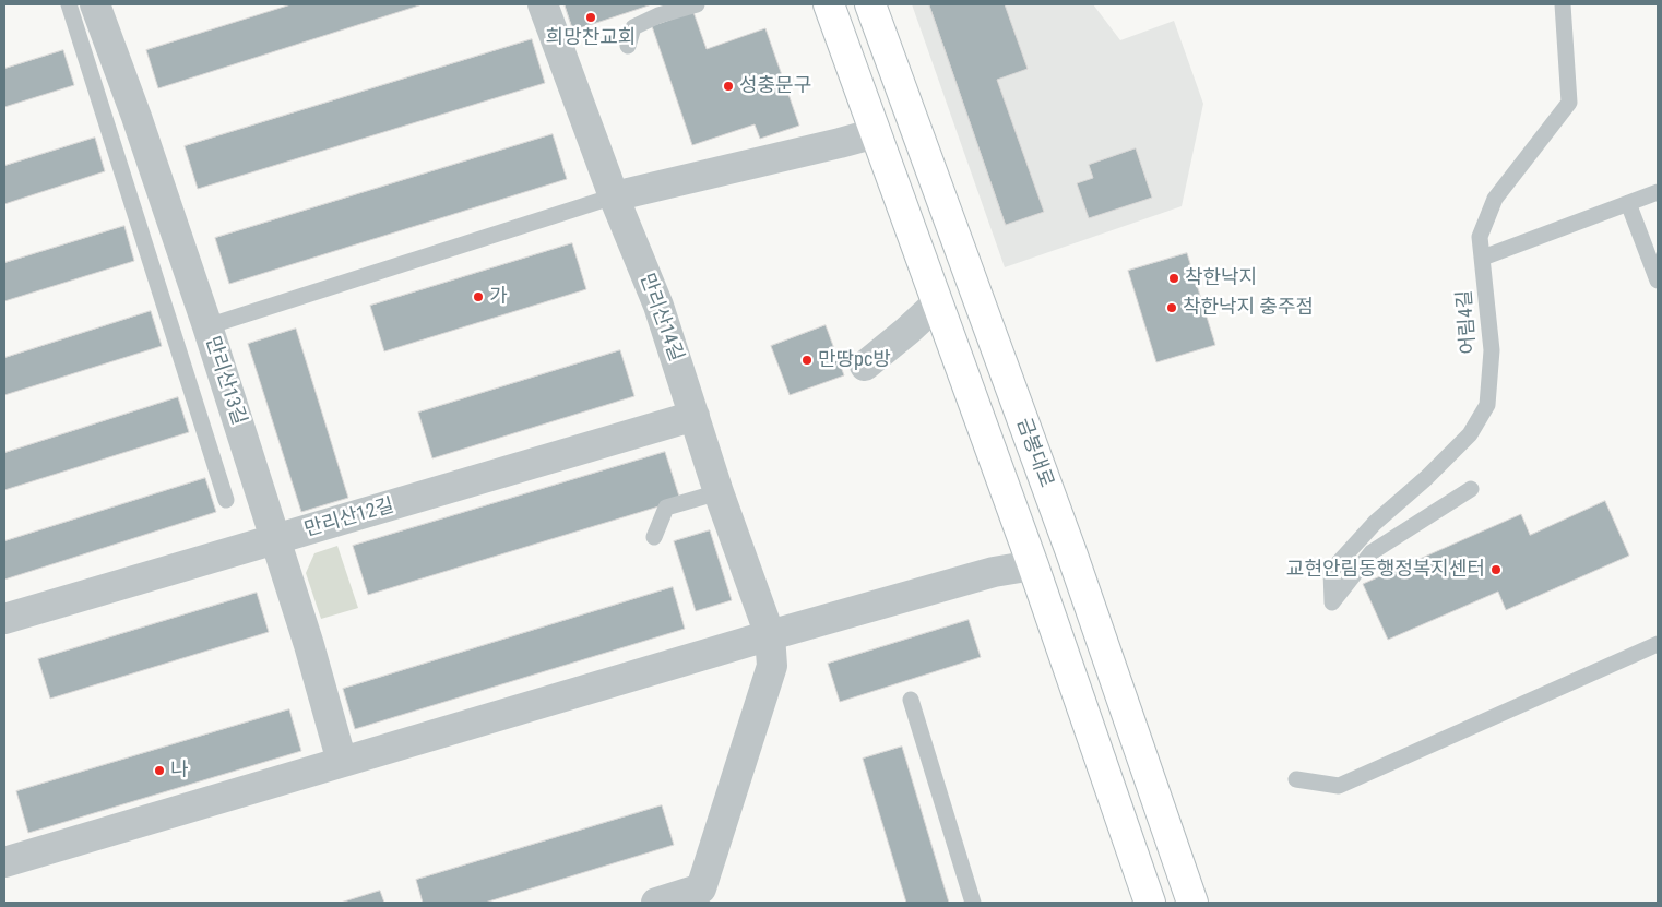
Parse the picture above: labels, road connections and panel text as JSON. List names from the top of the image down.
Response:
{
  "streets": {
    "street": [
      "만리산14길",
      "만리산13길",
      "금봉대로",
      "만리산12길"
    ],
    "lane": ["어림4길"]
  },
  "crossings": [
    ["만리산14길", "만리산12길"],
    ["만리산13길", "만리산12길"]
  ],
  "places": [
    "희망찬교회",
    "성충문구",
    "착한낙지",
    "가",
    "착한낙지 충주점",
    "만땅pc방",
    "교현안림동행정복지센터",
    "나"
  ]
}
